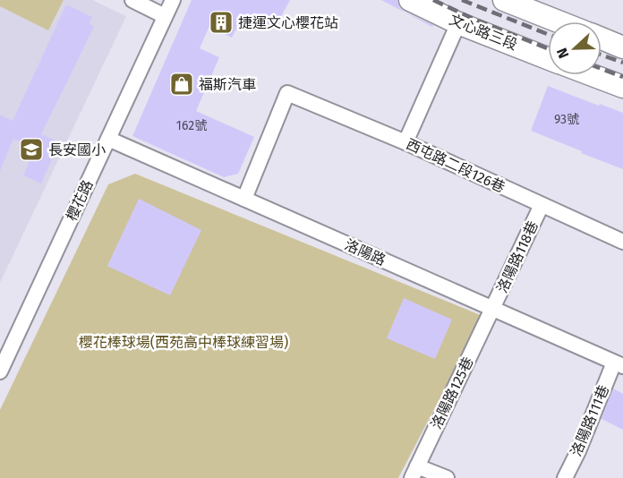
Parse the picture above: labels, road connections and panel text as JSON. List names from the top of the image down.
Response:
{
  "streets": {
    "main road": ["文心路三段"],
    "street": [
      "西屯路二段126巷",
      "櫻花路",
      "洛陽路",
      "洛陽路118巷",
      "洛陽路125巷",
      "洛陽路111巷"
    ]
  },
  "crossings": [
    ["西屯路二段126巷", "洛陽路"],
    ["西屯路二段126巷", "洛陽路118巷"],
    ["櫻花路", "洛陽路"],
    ["洛陽路", "洛陽路118巷"],
    ["洛陽路", "洛陽路125巷"],
    ["洛陽路", "洛陽路111巷"],
    ["洛陽路118巷", "洛陽路125巷"]
  ],
  "parks": ["櫻花棒球場(西苑高中棒球練習場)"],
  "places": {
    "building": ["捷運文心櫻花站"],
    "shop": ["福斯汽車"],
    "school or university": ["長安國小"]
  },
  "house_numbers": ["93號", "162號"],
  "north": "left"
}
